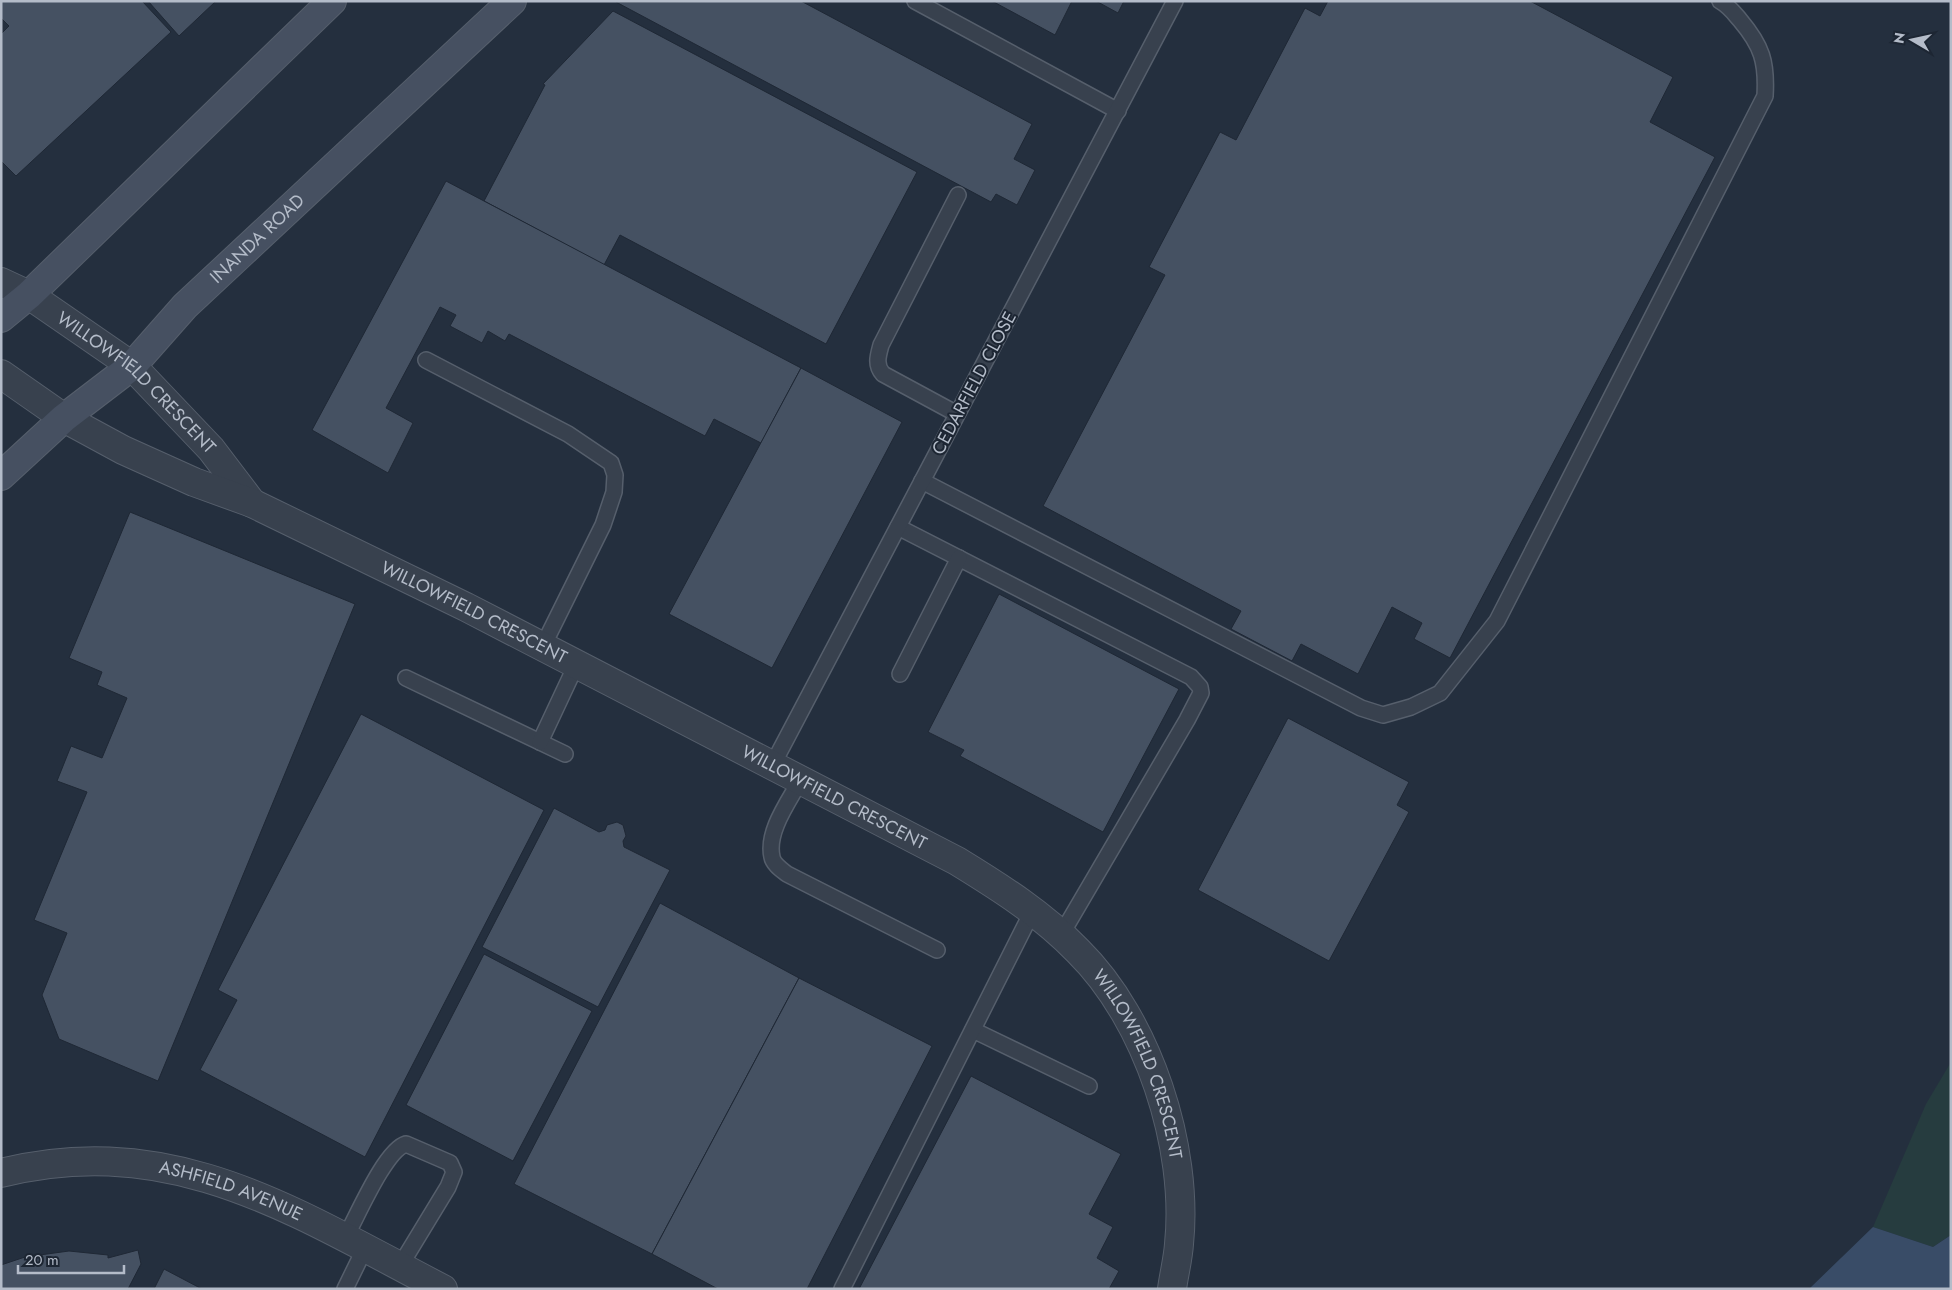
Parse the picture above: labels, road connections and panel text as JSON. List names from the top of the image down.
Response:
{
  "streets": {
    "main road": ["INANDA ROAD"],
    "street": ["WILLOWFIELD CRESCENT", "ASHFIELD AVENUE"],
    "lane": ["CEDARFIELD CLOSE"]
  },
  "crossings": [
    ["INANDA ROAD", "WILLOWFIELD CRESCENT"],
    ["CEDARFIELD CLOSE", "WILLOWFIELD CRESCENT"]
  ],
  "scale_bar": "20 m",
  "north": "left"
}
